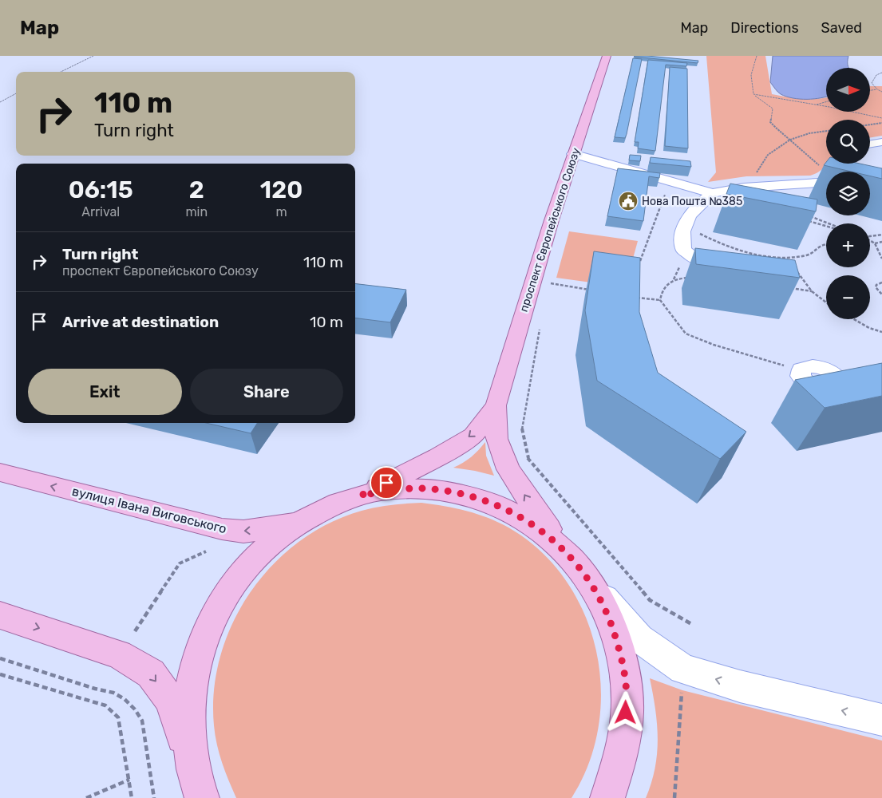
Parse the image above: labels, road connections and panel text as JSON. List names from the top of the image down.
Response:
{
  "streets": {
    "main road": ["проспект Європейського Союзу", "вулиця Івана Виговського"]
  },
  "one_way": ["вулиця Івана Виговського"],
  "places": {
    "public building": ["Нова Пошта №385"]
  },
  "north": "right",
  "page": {
    "header": "Map",
    "nav": ["Map", "Directions", "Saved"],
    "map_buttons": ["+", "−"],
    "turn": ["110 m", "Turn right"],
    "eta": [
      "06:15",
      "Arrival",
      "2",
      "min",
      "120",
      "m"
    ],
    "list": [
      {
        "name": "Turn right",
        "note": "проспект Європейського Союзу",
        "value": "110 m"
      },
      {
        "name": "Arrive at destination",
        "value": "10 m"
      }
    ],
    "buttons": ["Exit", "Share"]
  }
}
